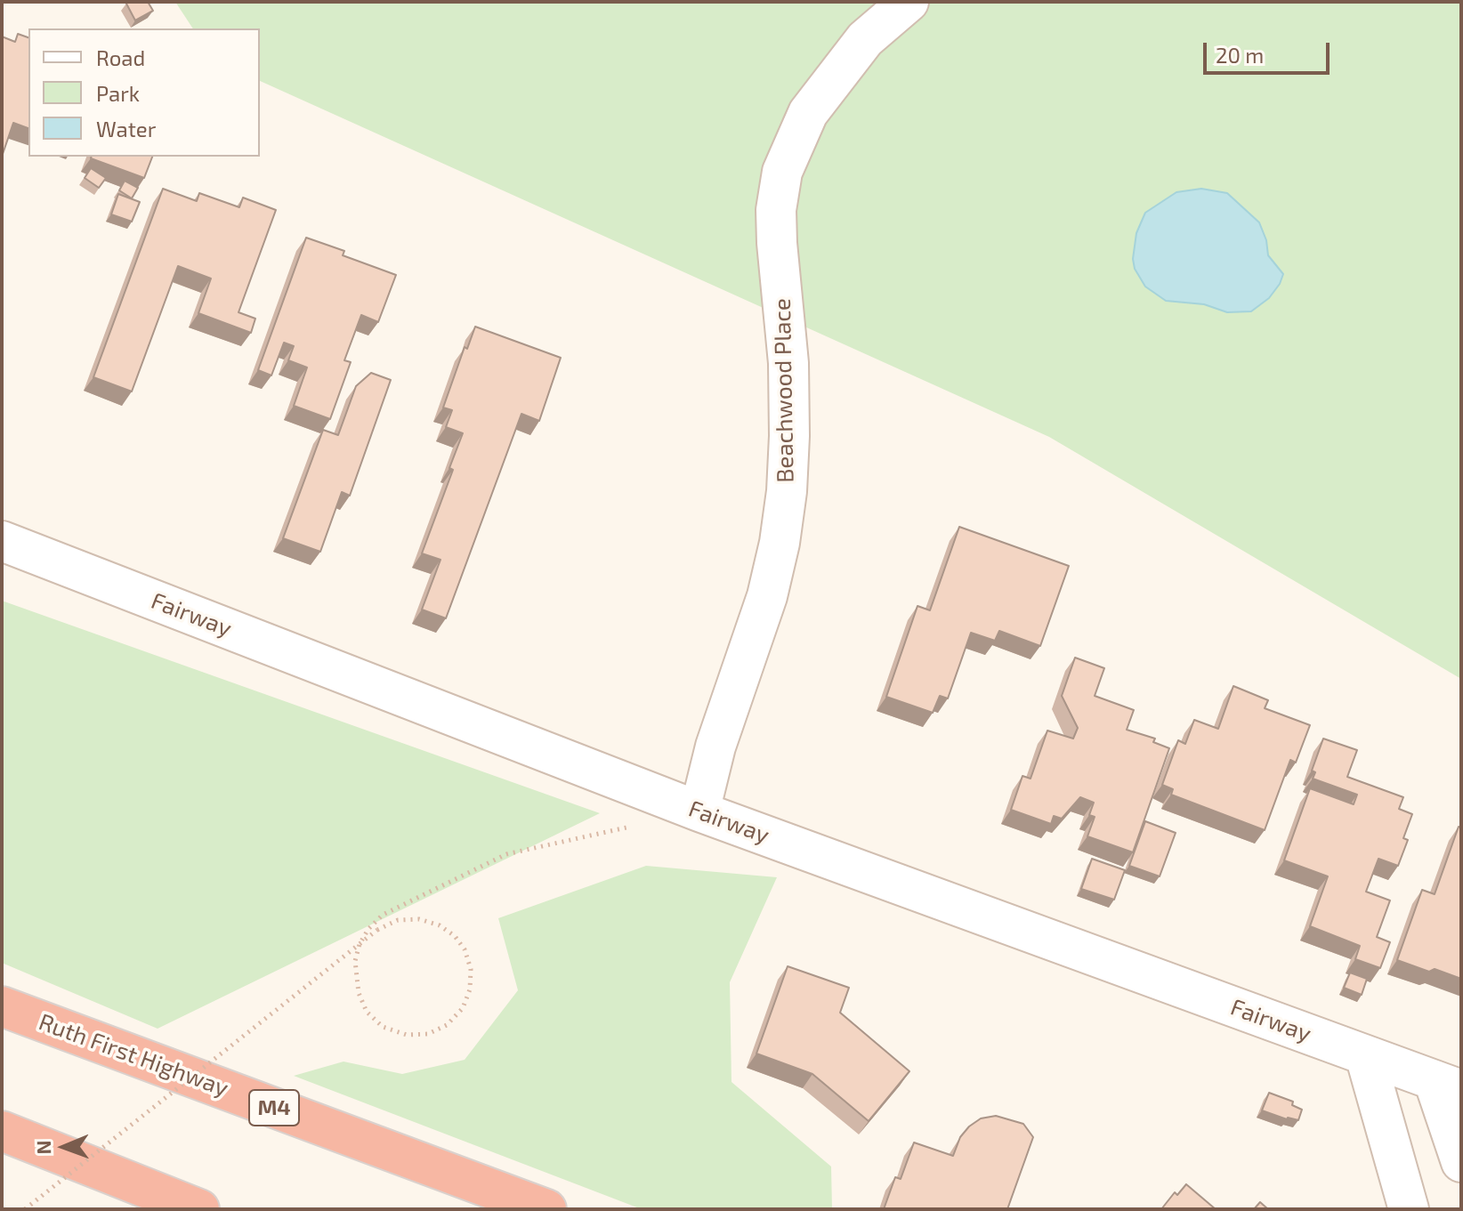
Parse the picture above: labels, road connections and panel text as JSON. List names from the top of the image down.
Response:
{
  "streets": {
    "highway": ["Ruth First Highway", "M4"],
    "street": ["Beachwood Place", "Fairway"]
  },
  "crossings": [
    ["Beachwood Place", "Fairway"]
  ],
  "legend": ["Road", "Park", "Water"],
  "scale_bar": "20 m",
  "north": "left"
}
